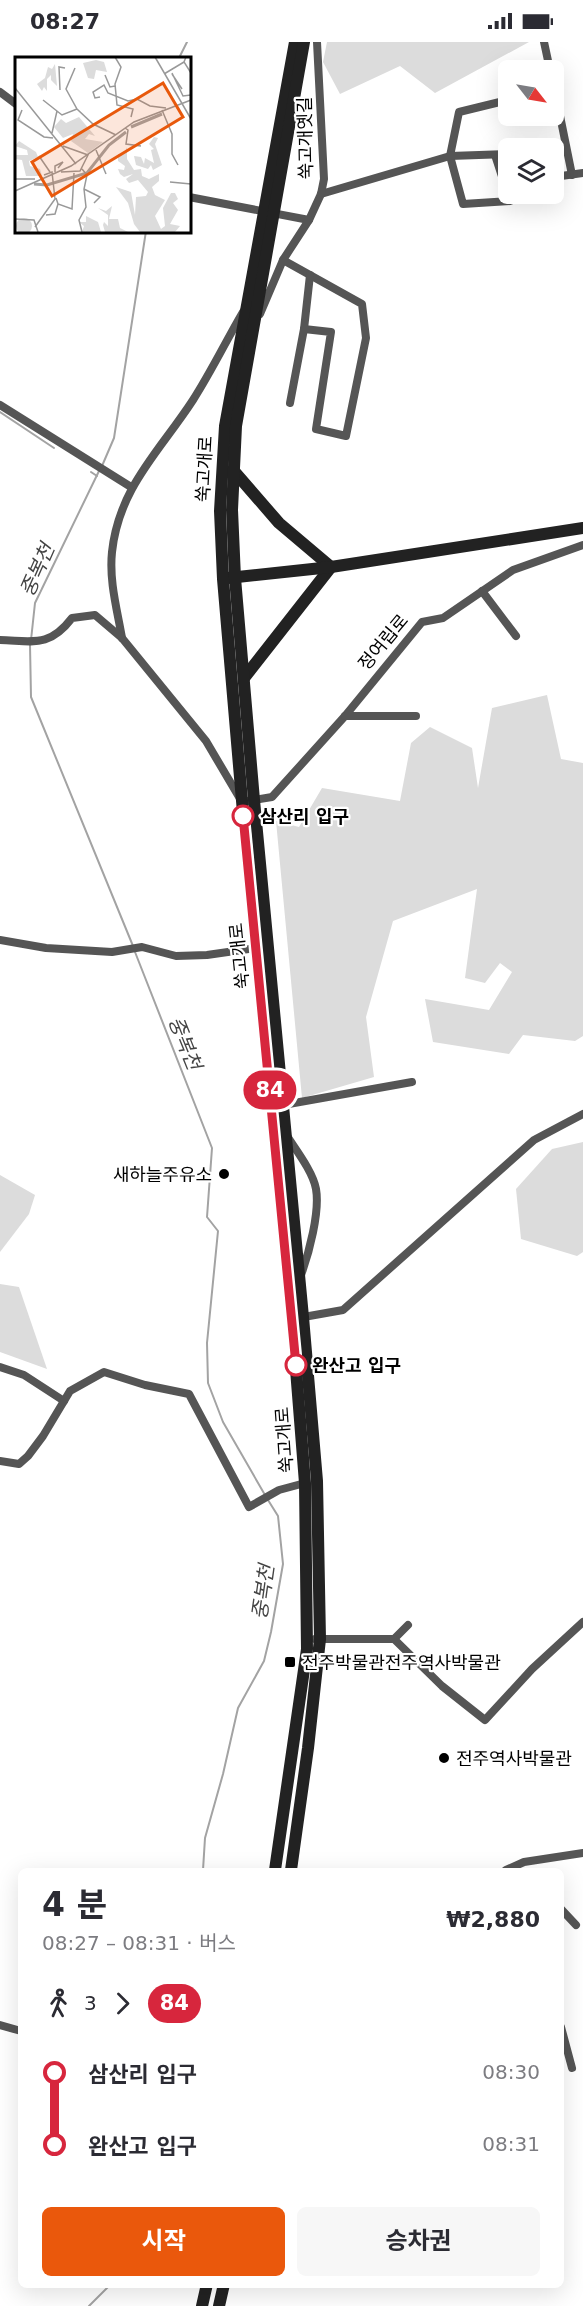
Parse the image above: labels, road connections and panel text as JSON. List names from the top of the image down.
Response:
{
  "streets": {
    "street": ["쑥고개옛길", "쑥고개로", "정여립로"]
  },
  "crossings": [
    ["쑥고개옛길", "쑥고개로"],
    ["쑥고개로", "정여립로"]
  ],
  "water": ["중복천"],
  "places": {
    "other": [
      "삼산리 입구",
      "새하늘주유소",
      "완산고 입구",
      "전주역사박물관"
    ],
    "transit": ["전주박물관전주역사박물관"]
  },
  "lines": ["bus line 84"],
  "north": "bottom right",
  "page": {
    "status": "08:27",
    "on_map": "84",
    "heading": ["4 분", "08:27 – 08:31 · 버스", "₩2,880"],
    "legs": ["3", "84"],
    "list": [
      {
        "name": "삼산리 입구",
        "value": "08:30"
      },
      {
        "name": "완산고 입구",
        "value": "08:31"
      }
    ],
    "buttons": ["시작", "승차권"]
  }
}
